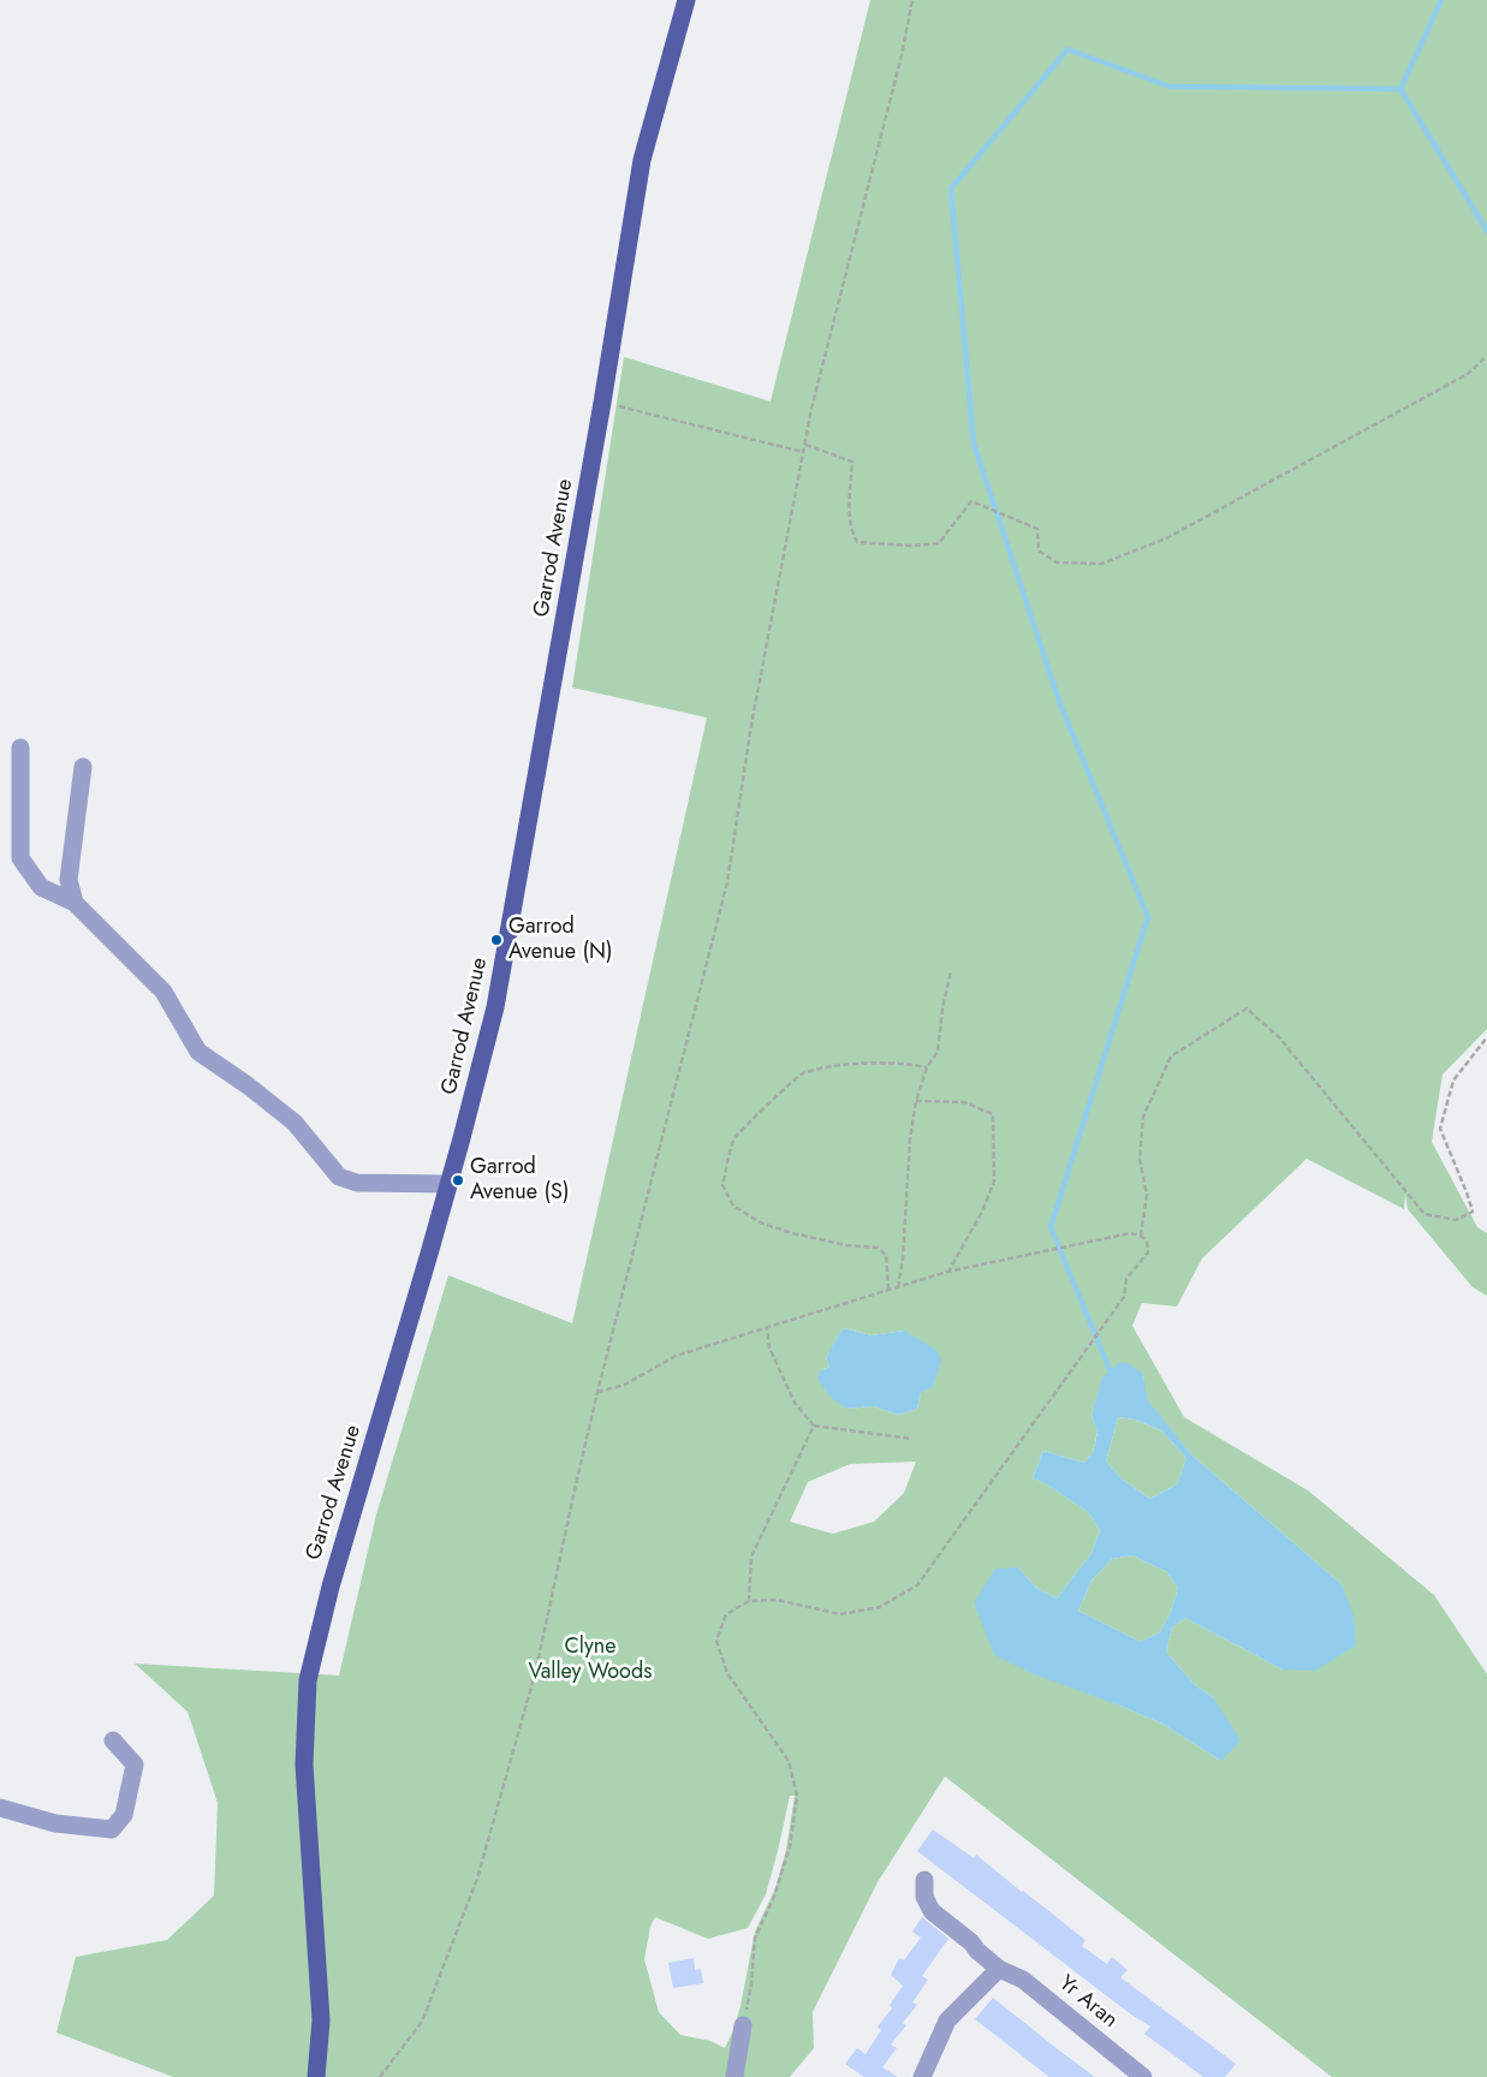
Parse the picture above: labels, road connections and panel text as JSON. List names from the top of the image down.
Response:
{
  "streets": {
    "main road": ["Garrod Avenue"],
    "street": ["Yr Aran"]
  },
  "parks": ["Clyne Valley Woods"],
  "places": ["Garrod Avenue (N)", "Garrod Avenue (S)"]
}
